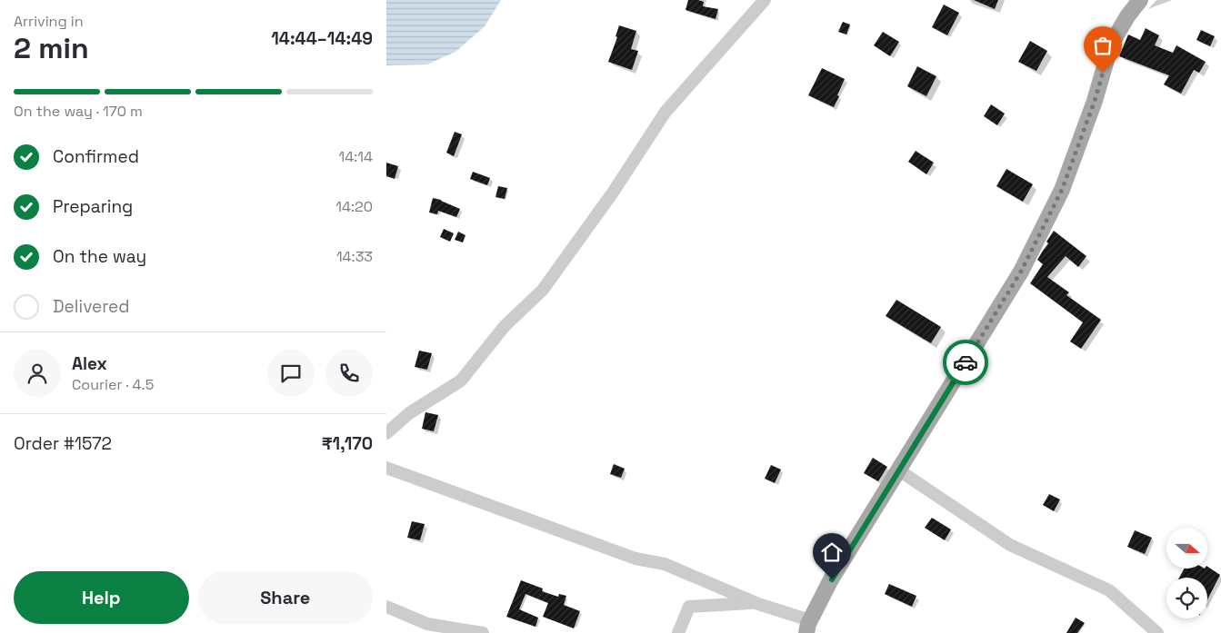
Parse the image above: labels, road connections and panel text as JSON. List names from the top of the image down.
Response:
{
  "north": "right",
  "page": {
    "heading": ["2 min", "Arriving in", "14:44–14:49"],
    "panel": [
      "Alex",
      "Courier · 4.5",
      "Order #1572",
      "₹1,170"
    ],
    "bar": "On the way · 170 m",
    "list": [
      ["Confirmed", "14:14"],
      ["Preparing", "14:20"],
      ["On the way", "14:33"],
      "Delivered"
    ],
    "buttons": ["Help", "Share"]
  }
}
